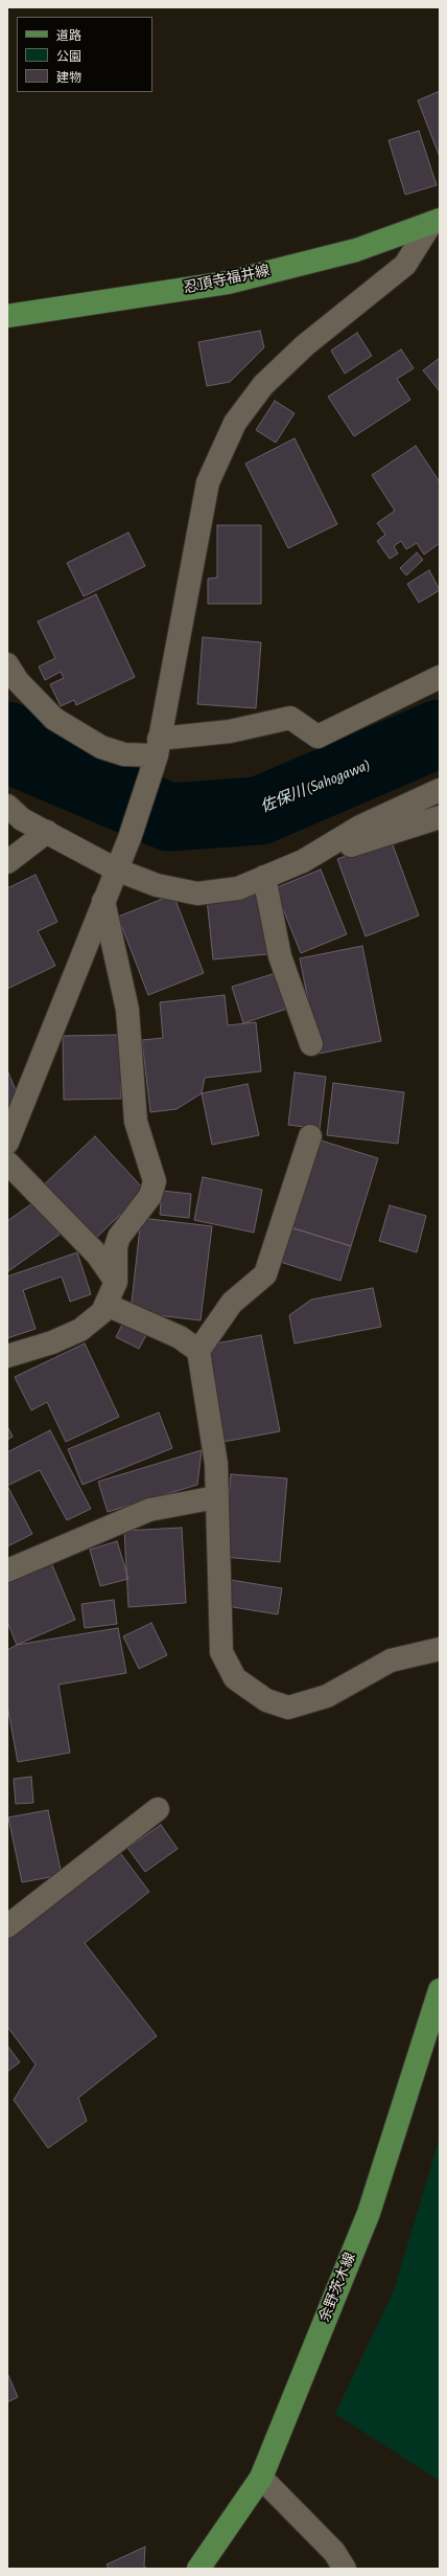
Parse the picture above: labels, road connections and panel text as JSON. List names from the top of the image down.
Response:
{
  "streets": {
    "main road": ["忍頂寺福井線", "余野茨木線"]
  },
  "water": ["佐保川 (Sahogawa)"],
  "legend": ["道路", "公園", "建物"]
}
